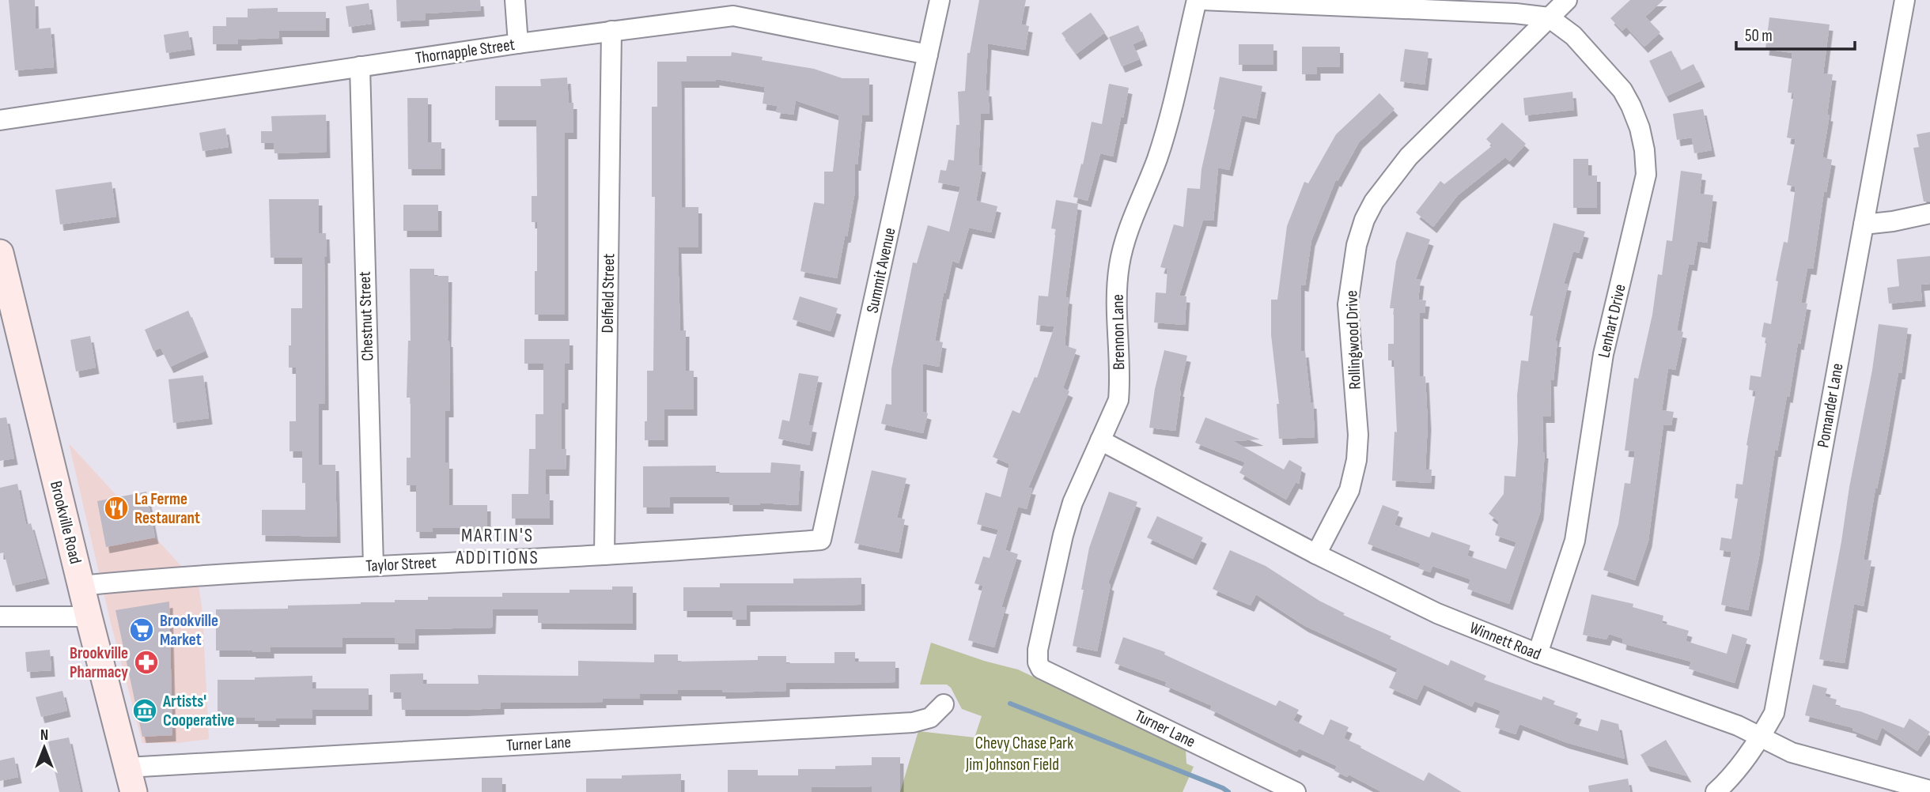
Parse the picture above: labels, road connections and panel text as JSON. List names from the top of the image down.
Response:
{
  "streets": {
    "main road": ["Brookville Road"],
    "street": [
      "Thornapple Street",
      "Summit Avenue",
      "Delfield Street",
      "Chestnut Street",
      "Lenhart Drive",
      "Brennon Lane",
      "Rollingwood Drive",
      "Pomander Lane",
      "Taylor Street",
      "Winnett Road",
      "Turner Lane"
    ]
  },
  "crossings": [
    ["Thornapple Street", "Summit Avenue"],
    ["Thornapple Street", "Delfield Street"],
    ["Thornapple Street", "Chestnut Street"],
    ["Summit Avenue", "Taylor Street"],
    ["Delfield Street", "Taylor Street"],
    ["Chestnut Street", "Taylor Street"],
    ["Lenhart Drive", "Rollingwood Drive"],
    ["Lenhart Drive", "Winnett Road"],
    ["Brennon Lane", "Winnett Road"],
    ["Brennon Lane", "Turner Lane"],
    ["Rollingwood Drive", "Winnett Road"],
    ["Pomander Lane", "Winnett Road"],
    ["Brookville Road", "Taylor Street"],
    ["Brookville Road", "Turner Lane"]
  ],
  "districts": ["MARTIN'S ADDITIONS"],
  "parks": ["Chevy Chase Park", "Jim Johnson Field"],
  "places": {
    "restaurant": ["La Ferme Restaurant"],
    "supermarket": ["Brookville Market"],
    "pharmacy": ["Brookville Pharmacy"],
    "museum": ["Artists' Cooperative"]
  },
  "scale_bar": "50 m",
  "north": "top"
}
